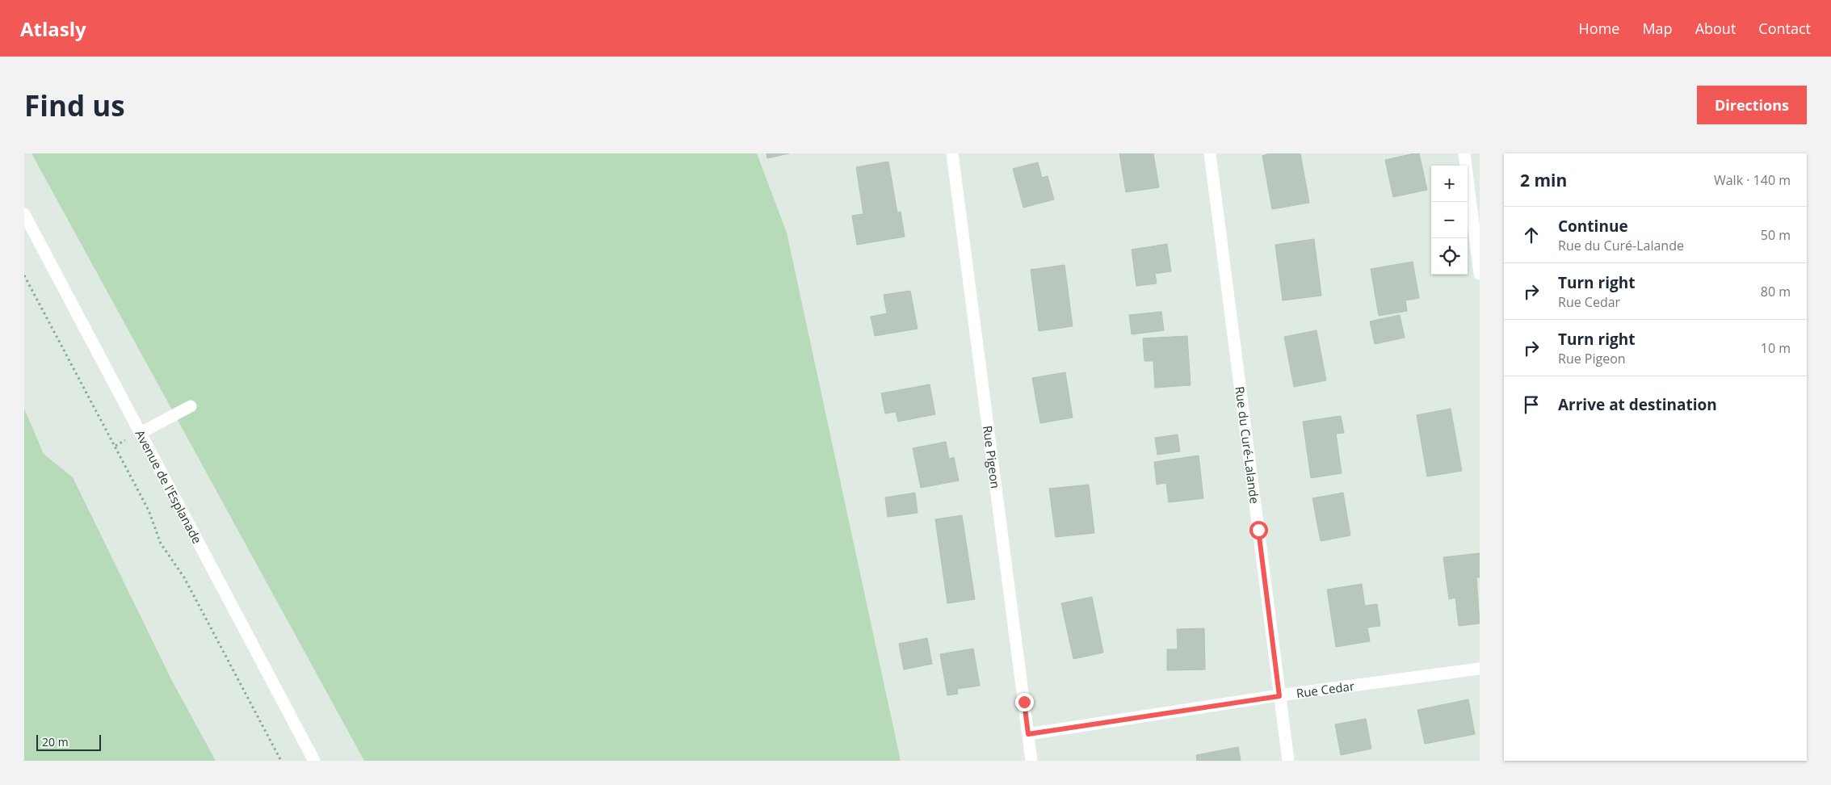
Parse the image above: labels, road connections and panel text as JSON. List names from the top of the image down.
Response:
{
  "streets": {
    "street": [
      "Rue du Curé-Lalande",
      "Rue Pigeon",
      "Avenue de l'Esplanade",
      "Rue Cedar"
    ]
  },
  "crossings": [
    ["Rue du Curé-Lalande", "Rue Cedar"],
    ["Rue Pigeon", "Rue Cedar"]
  ],
  "scale_bar": "20 m",
  "page": {
    "header": "Atlasly",
    "nav": [
      "Home",
      "Map",
      "About",
      "Contact"
    ],
    "buttons": "Directions",
    "title": "Find us",
    "heading": ["2 min", "Walk · 140 m"],
    "map_buttons": ["+", "−"],
    "list": [
      ["Continue", "Rue du Curé-Lalande", "50 m"],
      ["Turn right", "Rue Cedar", "80 m"],
      ["Turn right", "Rue Pigeon", "10 m"],
      "Arrive at destination"
    ],
    "scale": "20 m"
  }
}
